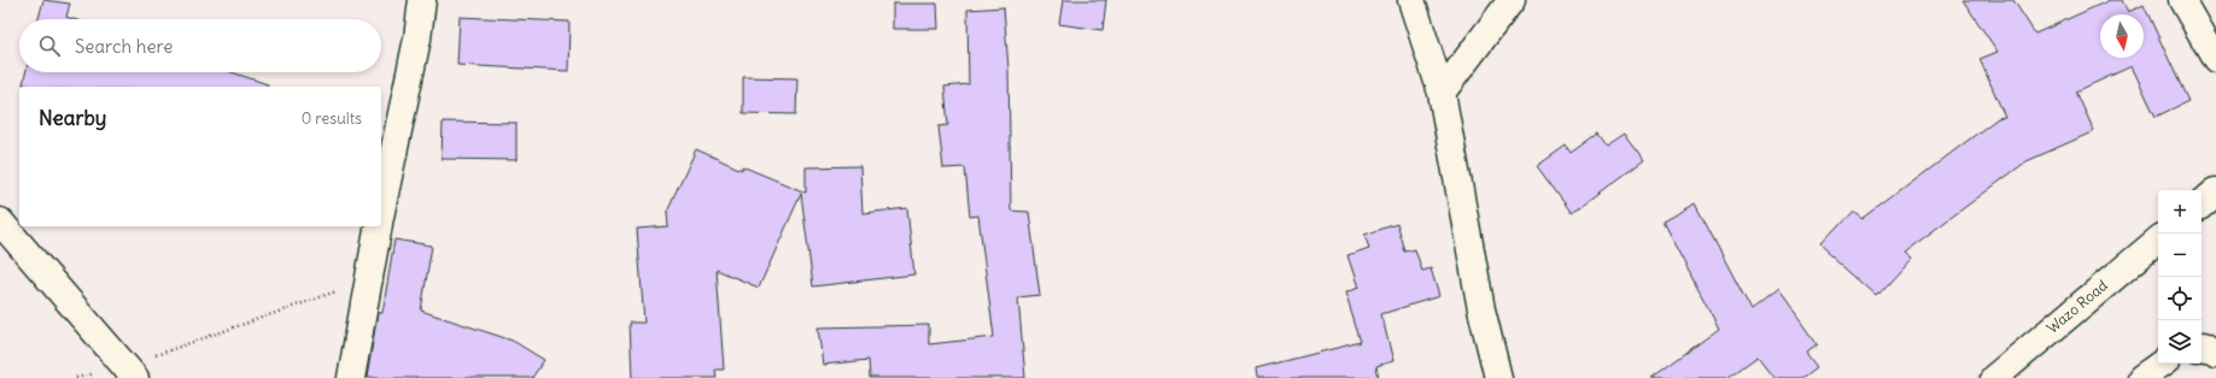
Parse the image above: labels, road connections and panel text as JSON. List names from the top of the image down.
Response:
{
  "streets": {
    "street": ["Wazo Road"]
  },
  "north": "bottom",
  "page": {
    "search": "Search here",
    "heading": ["Nearby", "0 results"],
    "map_buttons": ["+", "−"]
  }
}
